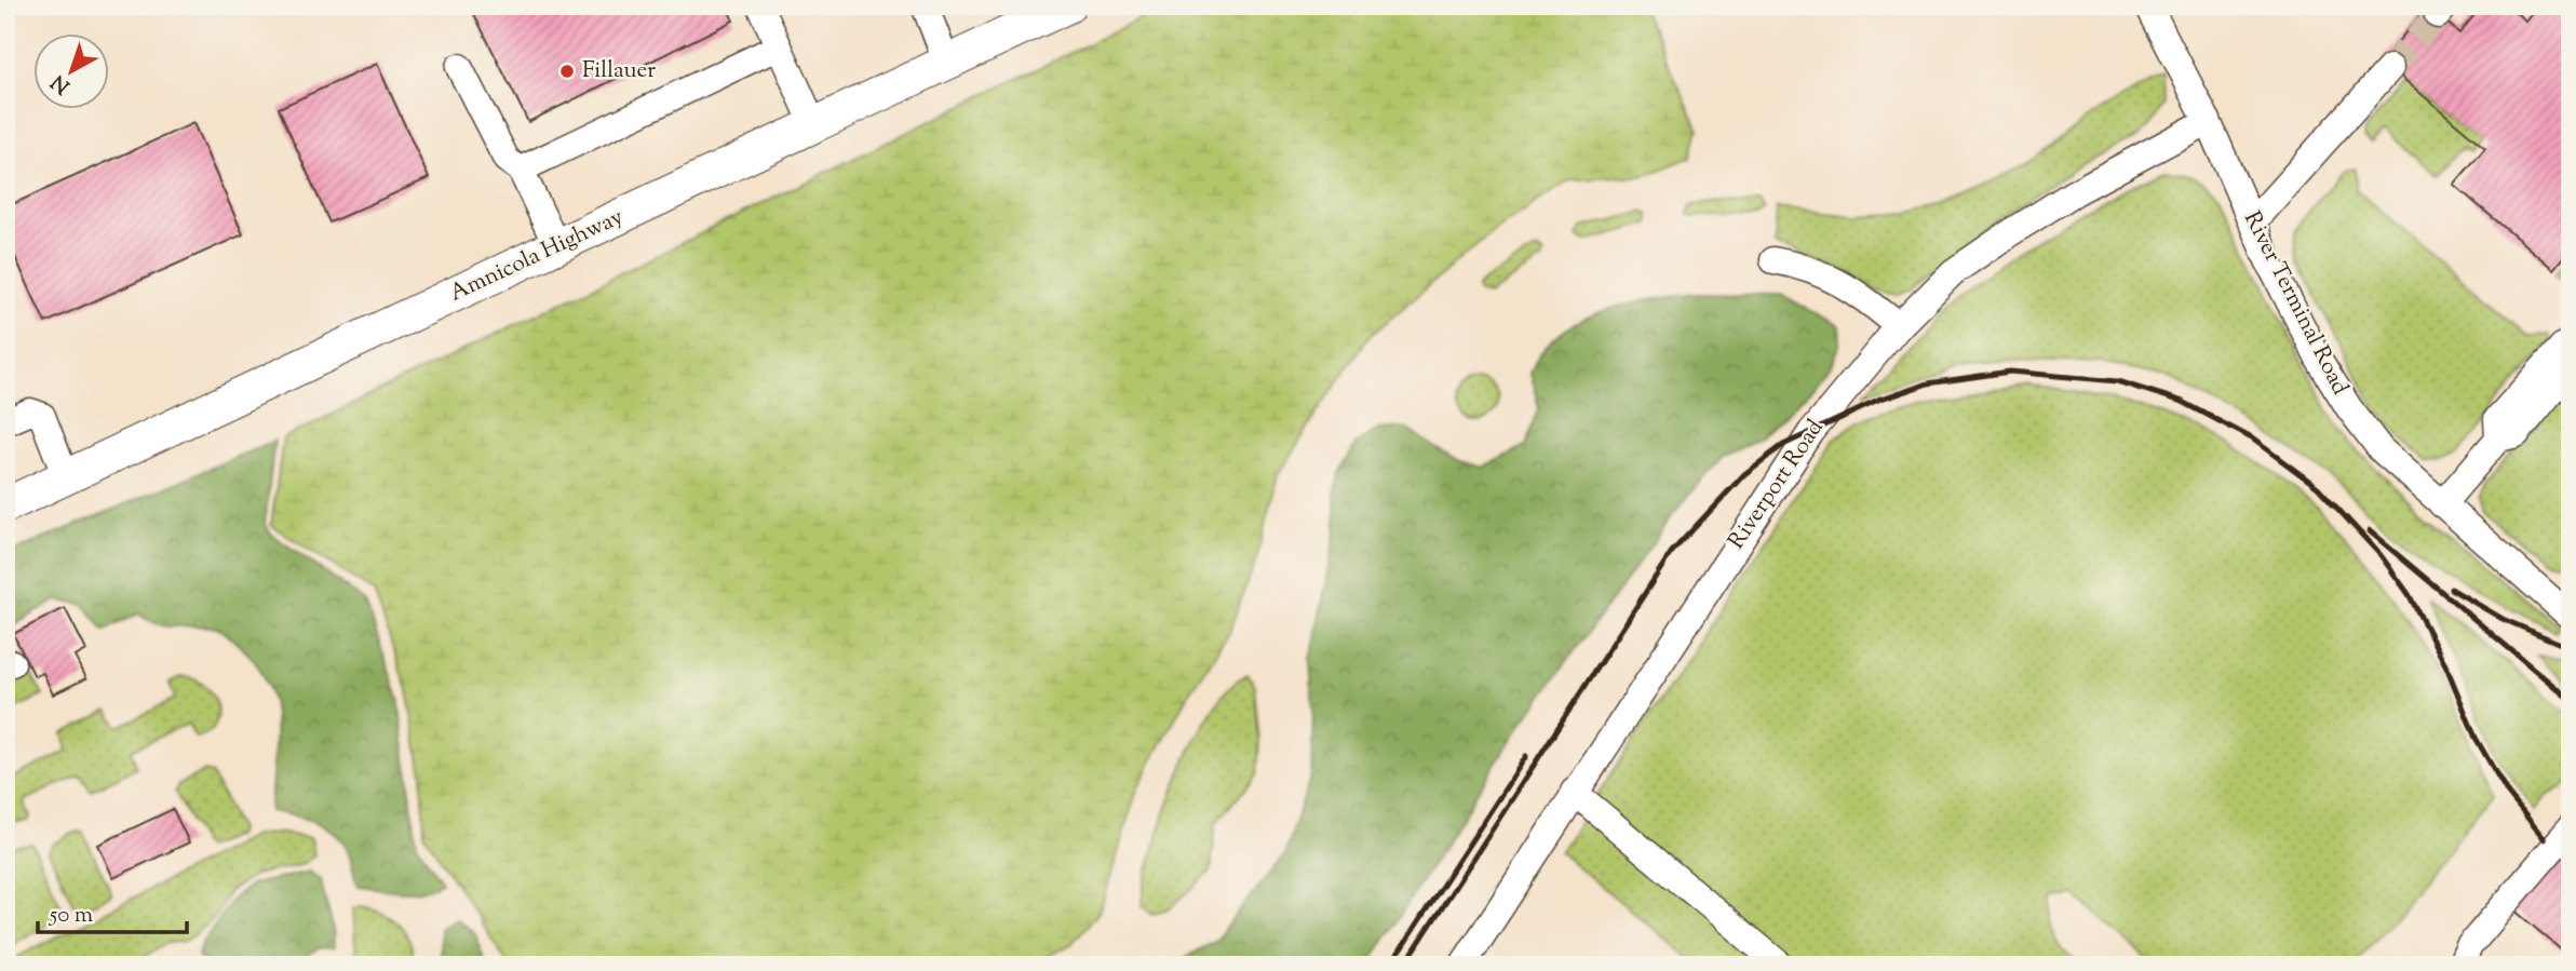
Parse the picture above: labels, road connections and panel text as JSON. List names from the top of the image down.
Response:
{
  "streets": {
    "main road": ["Amnicola Highway"],
    "street": ["River Terminal Road", "Riverport Road"]
  },
  "crossings": [
    ["River Terminal Road", "Riverport Road"]
  ],
  "places": ["Fillauer"],
  "scale_bar": "50 m",
  "north": "bottom left"
}
